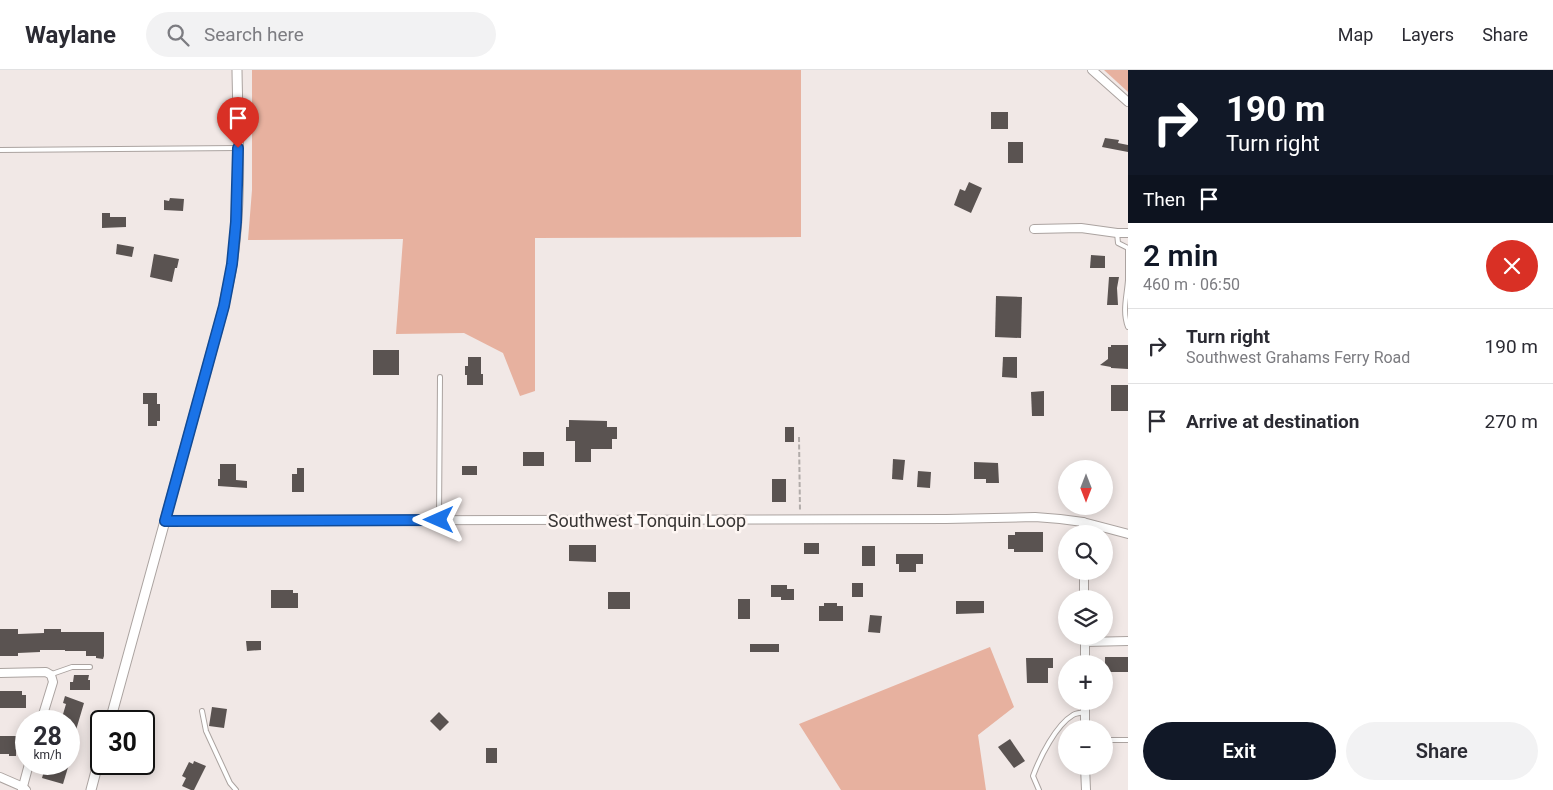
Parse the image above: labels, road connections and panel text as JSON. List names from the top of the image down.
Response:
{
  "streets": {
    "street": ["Southwest Tonquin Loop"]
  },
  "north": "bottom",
  "page": {
    "header": "Waylane",
    "search": "Search here",
    "nav": ["Map", "Layers", "Share"],
    "turn": ["190 m", "Turn right"],
    "then": "Then",
    "heading": ["2 min", "460 m · 06:50"],
    "list": [
      {
        "name": "Turn right",
        "note": "Southwest Grahams Ferry Road",
        "value": "190 m"
      },
      {
        "name": "Arrive at destination",
        "value": "270 m"
      }
    ],
    "map_buttons": ["+", "−"],
    "speed": "28 km/h",
    "limit": "30",
    "buttons": ["Exit", "Share"]
  }
}
